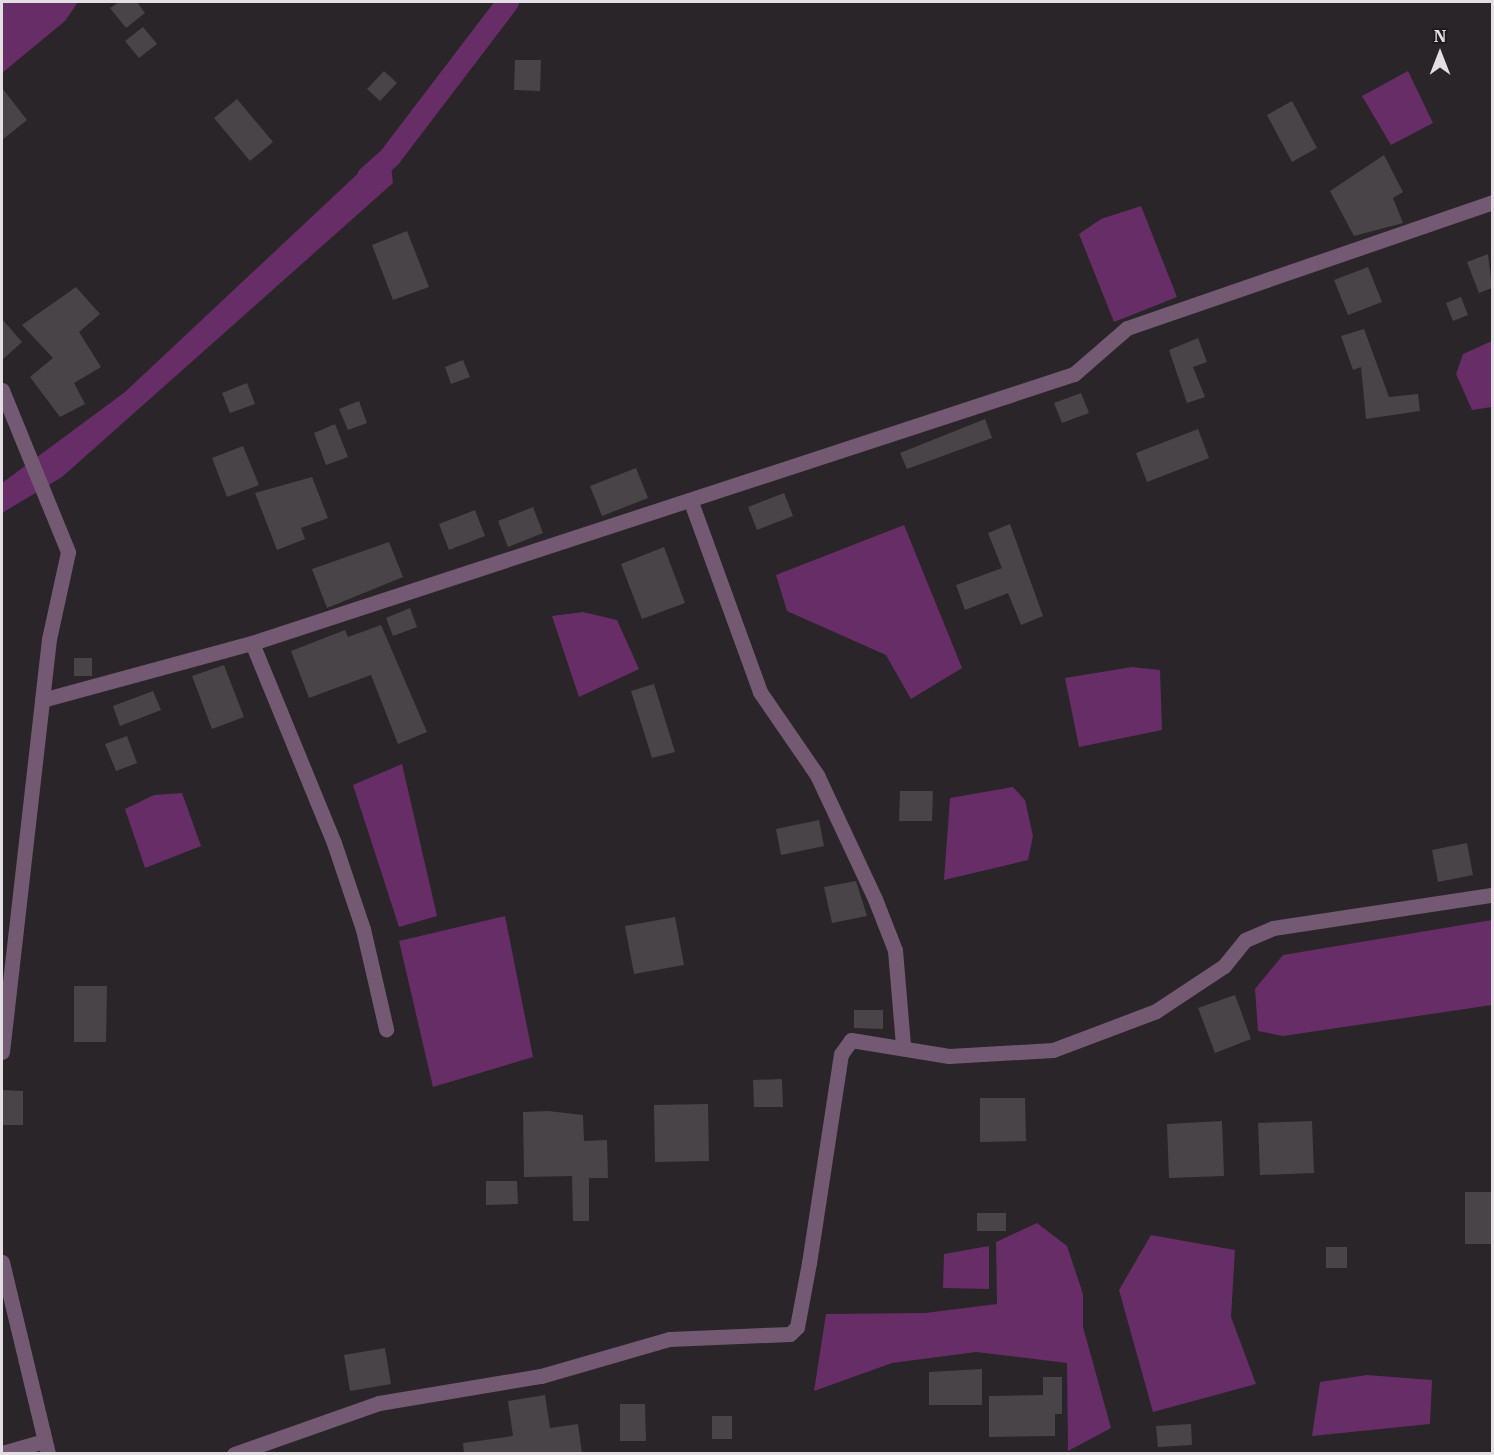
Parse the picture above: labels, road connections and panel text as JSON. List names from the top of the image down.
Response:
{
  "north": "top"
}
